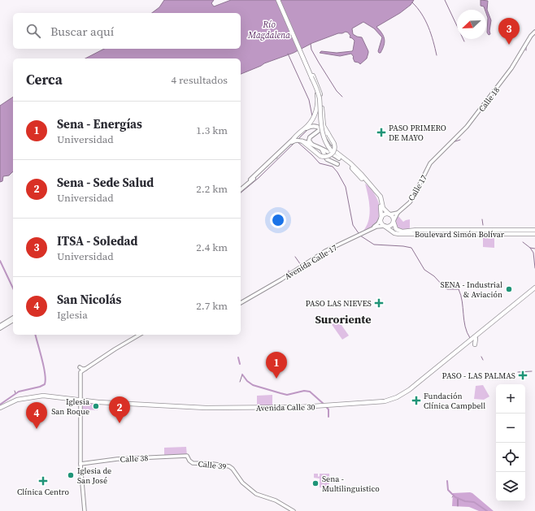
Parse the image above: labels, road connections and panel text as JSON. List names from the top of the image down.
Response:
{
  "streets": {
    "highway": ["Boulevard Simón Bolívar", "Avenida Calle 30"],
    "main road": [
      "Calle 18",
      "Calle 17",
      "Avenida Calle 17",
      "Calle 38",
      "Calle 39"
    ]
  },
  "crossings": [
    ["Calle 18", "Calle 17"],
    ["Calle 17", "Boulevard Simón Bolívar"],
    ["Calle 17", "Avenida Calle 17"],
    ["Boulevard Simón Bolívar", "Avenida Calle 17"],
    ["Calle 38", "Calle 39"]
  ],
  "districts": ["Suroriente"],
  "water": ["Río Magdalena"],
  "places": {
    "health": [
      "PASO PRIMERO DE MAYO",
      "PASO LAS NIEVES",
      "PASO - LAS PALMAS",
      "Fundación Clínica Campbell",
      "Clínica Centro"
    ],
    "other": [
      "SENA - Industrial & Aviación",
      "Iglesia San Roque",
      "Iglesia de San José",
      "Sena - Multilinguistico"
    ]
  },
  "north": "bottom left",
  "page": {
    "search": "Buscar aquí",
    "pins": [
      "3",
      "1",
      "2",
      "4"
    ],
    "heading": ["Cerca", "4 resultados"],
    "list": [
      {
        "mark": "1",
        "name": "Sena - Energías",
        "note": "Universidad",
        "value": "1.3 km"
      },
      {
        "mark": "2",
        "name": "Sena - Sede Salud",
        "note": "Universidad",
        "value": "2.2 km"
      },
      {
        "mark": "3",
        "name": "ITSA - Soledad",
        "note": "Universidad",
        "value": "2.4 km"
      },
      {
        "mark": "4",
        "name": "San Nicolás",
        "note": "Iglesia",
        "value": "2.7 km"
      }
    ],
    "map_buttons": ["+", "−"]
  }
}
